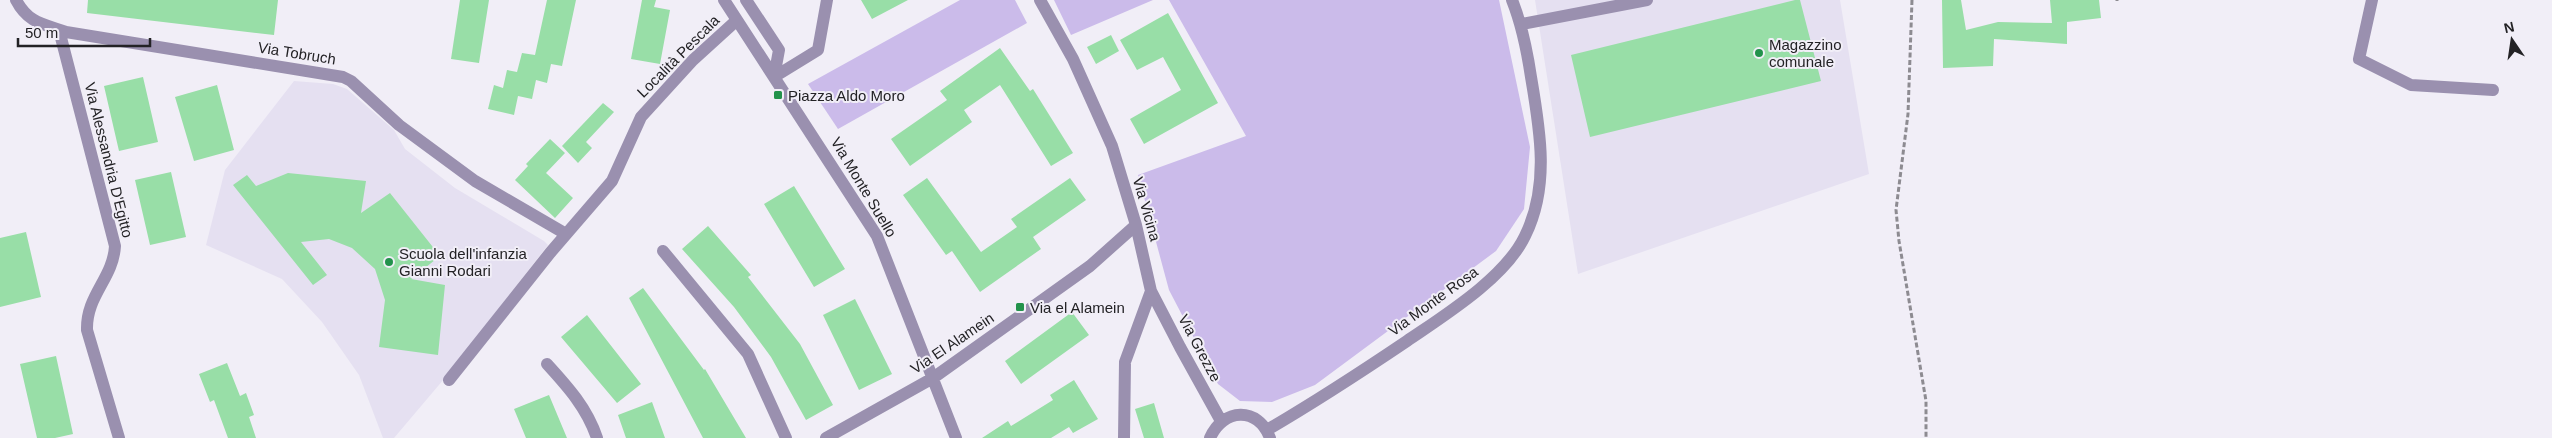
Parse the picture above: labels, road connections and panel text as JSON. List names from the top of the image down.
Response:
{
  "streets": {
    "street": [
      "Via Tobruch",
      "Località Pescala",
      "Via Alessandria D'Egitto",
      "Via Monte Suello",
      "Via Vicina",
      "Via Monte Rosa",
      "Via El Alamein",
      "Via Grezze"
    ]
  },
  "crossings": [
    ["Via Tobruch", "Località Pescala"],
    ["Via Tobruch", "Via Alessandria D'Egitto"],
    ["Località Pescala", "Via Monte Suello"],
    ["Via Monte Suello", "Via El Alamein"],
    ["Via Vicina", "Via El Alamein"],
    ["Via Vicina", "Via Grezze"]
  ],
  "places": {
    "other": ["Magazzino comunale", "Scuola dell'infanzia Gianni Rodari"],
    "transit": ["Piazza Aldo Moro", "Via el Alamein"]
  },
  "scale_bar": "50 m",
  "north": "top"
}
